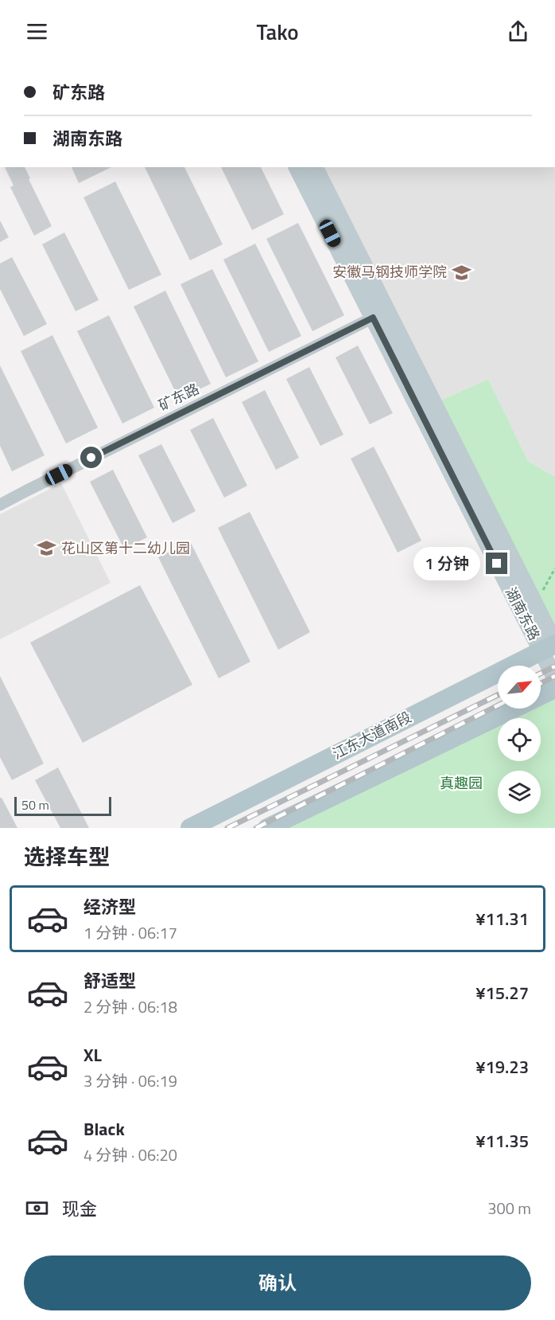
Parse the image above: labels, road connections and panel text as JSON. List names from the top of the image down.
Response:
{
  "streets": {
    "main road": ["湖南东路", "江东大道南段"],
    "street": ["矿东路"]
  },
  "crossings": [
    ["矿东路", "湖南东路"]
  ],
  "parks": ["真趣园"],
  "places": {
    "school or university": ["安徽马钢技师学院", "花山区第十二幼儿园"]
  },
  "scale_bar": "50 m",
  "north": "top right",
  "page": {
    "header": "Tako",
    "banner": ["矿东路", "湖南东路"],
    "bubble": "1 分钟",
    "scale": "50 m",
    "heading": "选择车型",
    "list": [
      {
        "name": "经济型",
        "note": "1 分钟 · 06:17",
        "value": "¥11.31"
      },
      {
        "name": "舒适型",
        "note": "2 分钟 · 06:18",
        "value": "¥15.27"
      },
      {
        "name": "XL",
        "note": "3 分钟 · 06:19",
        "value": "¥19.23"
      },
      {
        "name": "Black",
        "note": "4 分钟 · 06:20",
        "value": "¥11.35"
      }
    ],
    "pay": ["现金", "300 m"],
    "buttons": "确认"
  }
}
